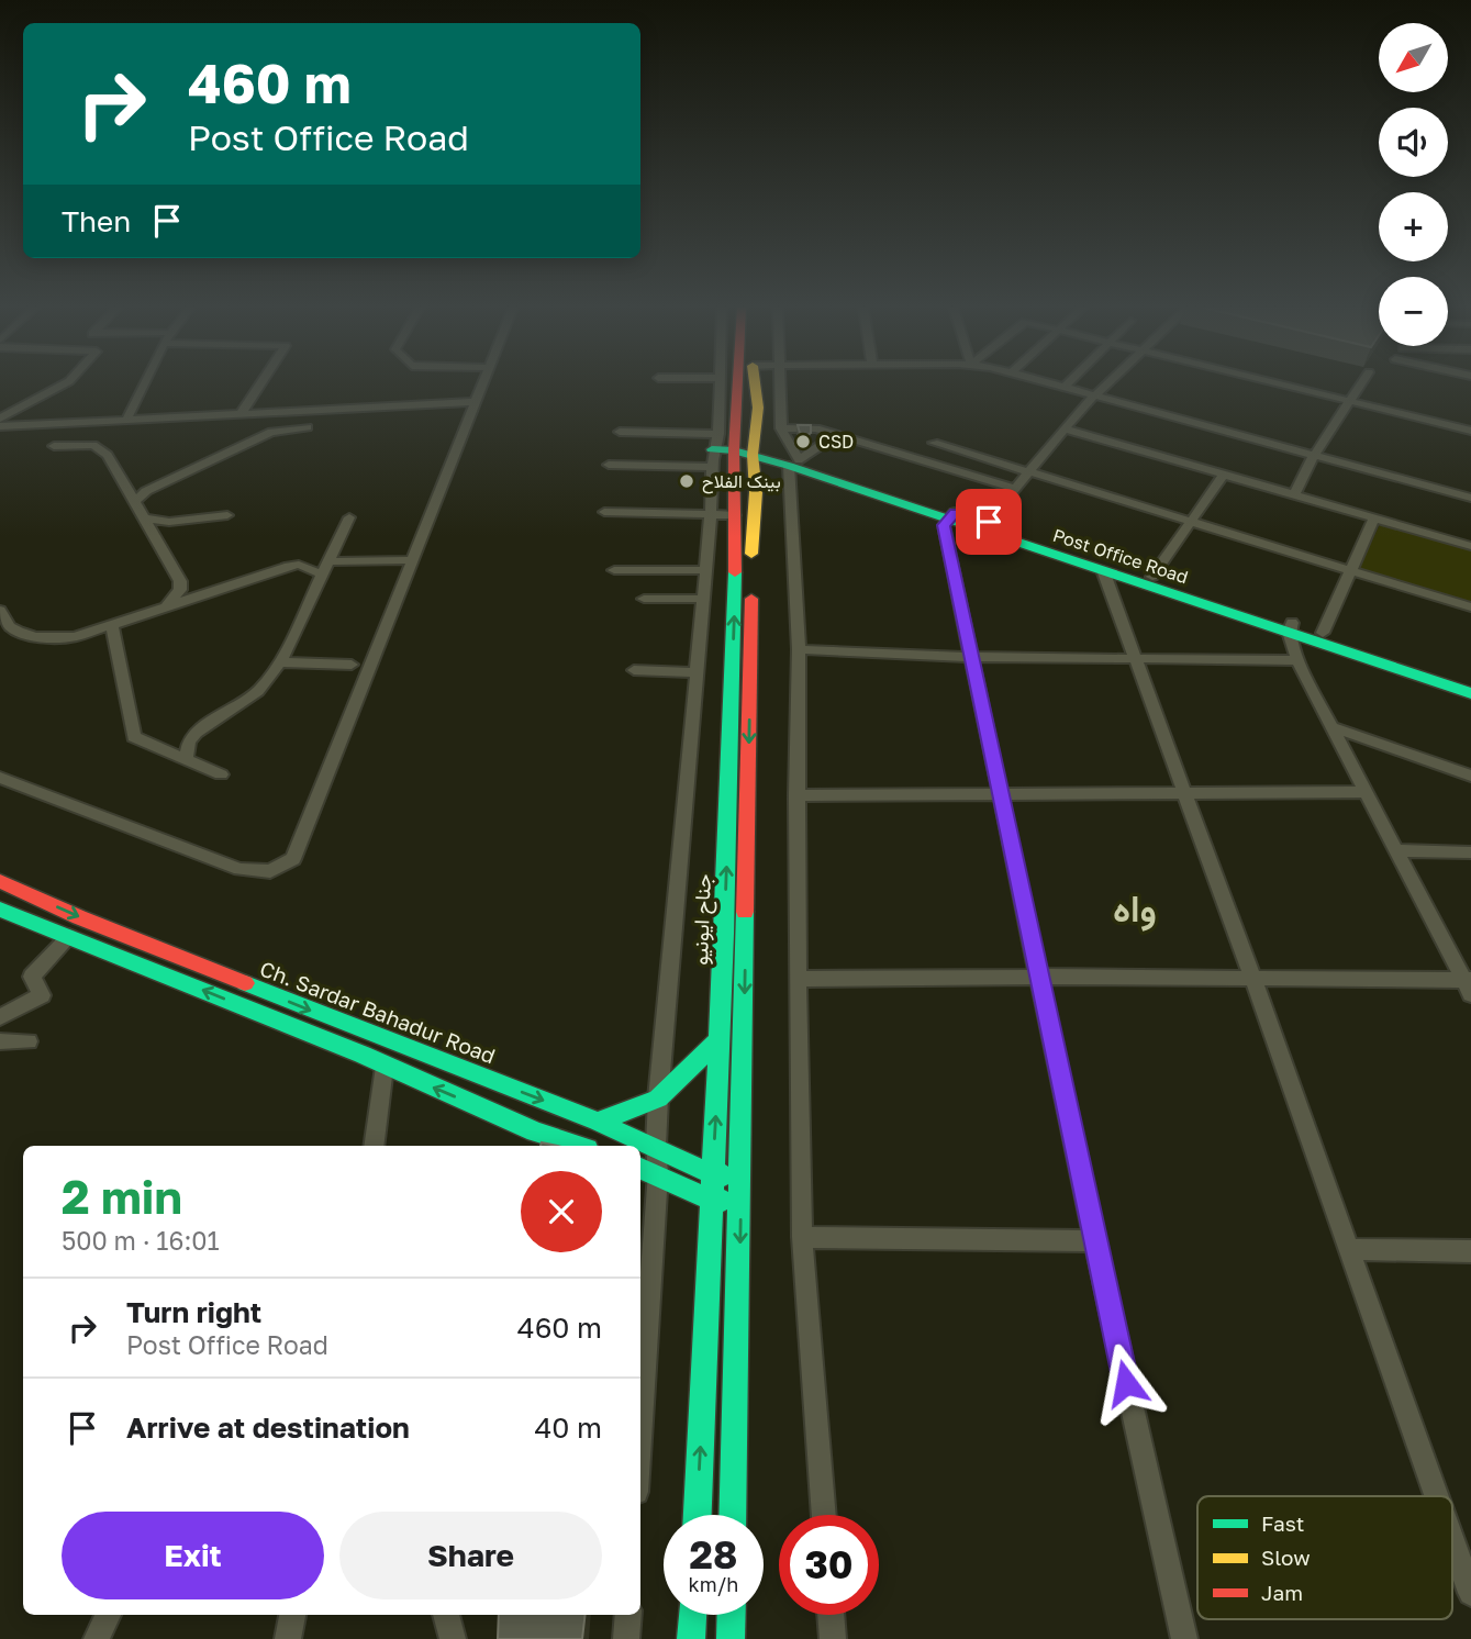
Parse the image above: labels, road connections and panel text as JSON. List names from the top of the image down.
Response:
{
  "streets": {
    "main road": ["Post Office Road", "جناح ایونیو", "Ch. Sardar Bahadur Road"]
  },
  "crossings": [
    ["Post Office Road", "جناح ایونیو"],
    ["جناح ایونیو", "Ch. Sardar Bahadur Road"]
  ],
  "districts": ["واہ"],
  "places": ["CSD", "بینک الفلاح"],
  "legend": ["Fast", "Slow", "Jam"],
  "north": "bottom left",
  "page": {
    "map_buttons": ["+", "−"],
    "turn": ["460 m", "Post Office Road"],
    "then": "Then",
    "heading": ["2 min", "500 m · 16:01"],
    "list": [
      {
        "name": "Turn right",
        "note": "Post Office Road",
        "value": "460 m"
      },
      {
        "name": "Arrive at destination",
        "value": "40 m"
      }
    ],
    "buttons": ["Exit", "Share"],
    "speed": "28 km/h",
    "limit": "30"
  }
}
